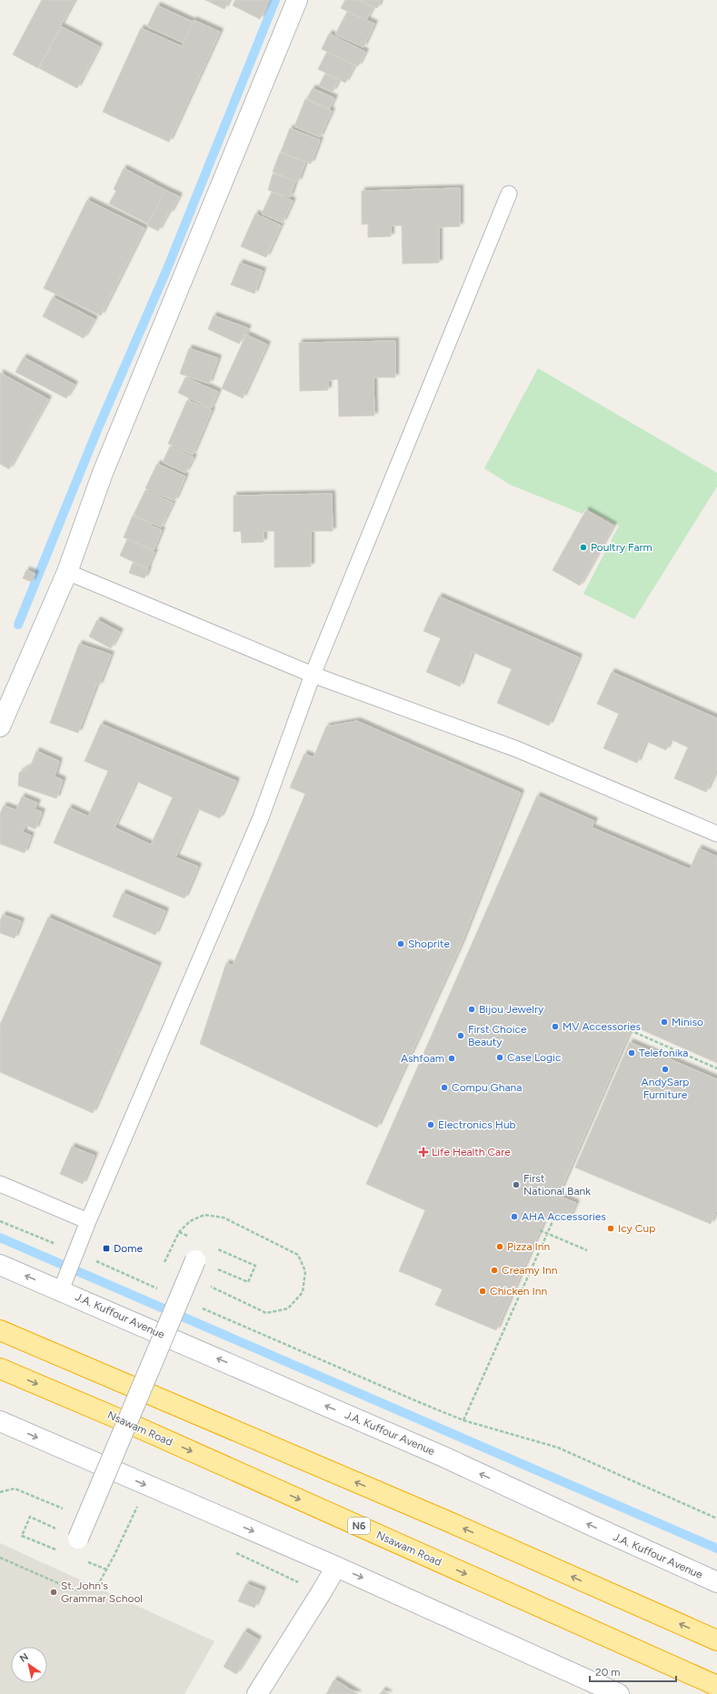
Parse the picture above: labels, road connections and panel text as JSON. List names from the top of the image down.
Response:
{
  "streets": {
    "highway": ["Nsawam Road", "N6"],
    "main road": ["J.A. Kuffour Avenue"]
  },
  "places": {
    "other": [
      "Poultry Farm",
      "Shoprite",
      "Bijou Jewelry",
      "Miniso",
      "MV Accessories",
      "First Choice Beauty",
      "Telefonika",
      "Case Logic",
      "Ashfoam",
      "AndySarp Furniture",
      "Compu Ghana",
      "Electronics Hub",
      "First National Bank",
      "AHA Accessories",
      "Icy Cup",
      "Pizza Inn",
      "Creamy Inn",
      "Chicken Inn",
      "St. John's Grammar School"
    ],
    "health": ["Life Health Care"],
    "transit": ["Dome"]
  },
  "scale_bar": "20 m",
  "north": "top left"
}
